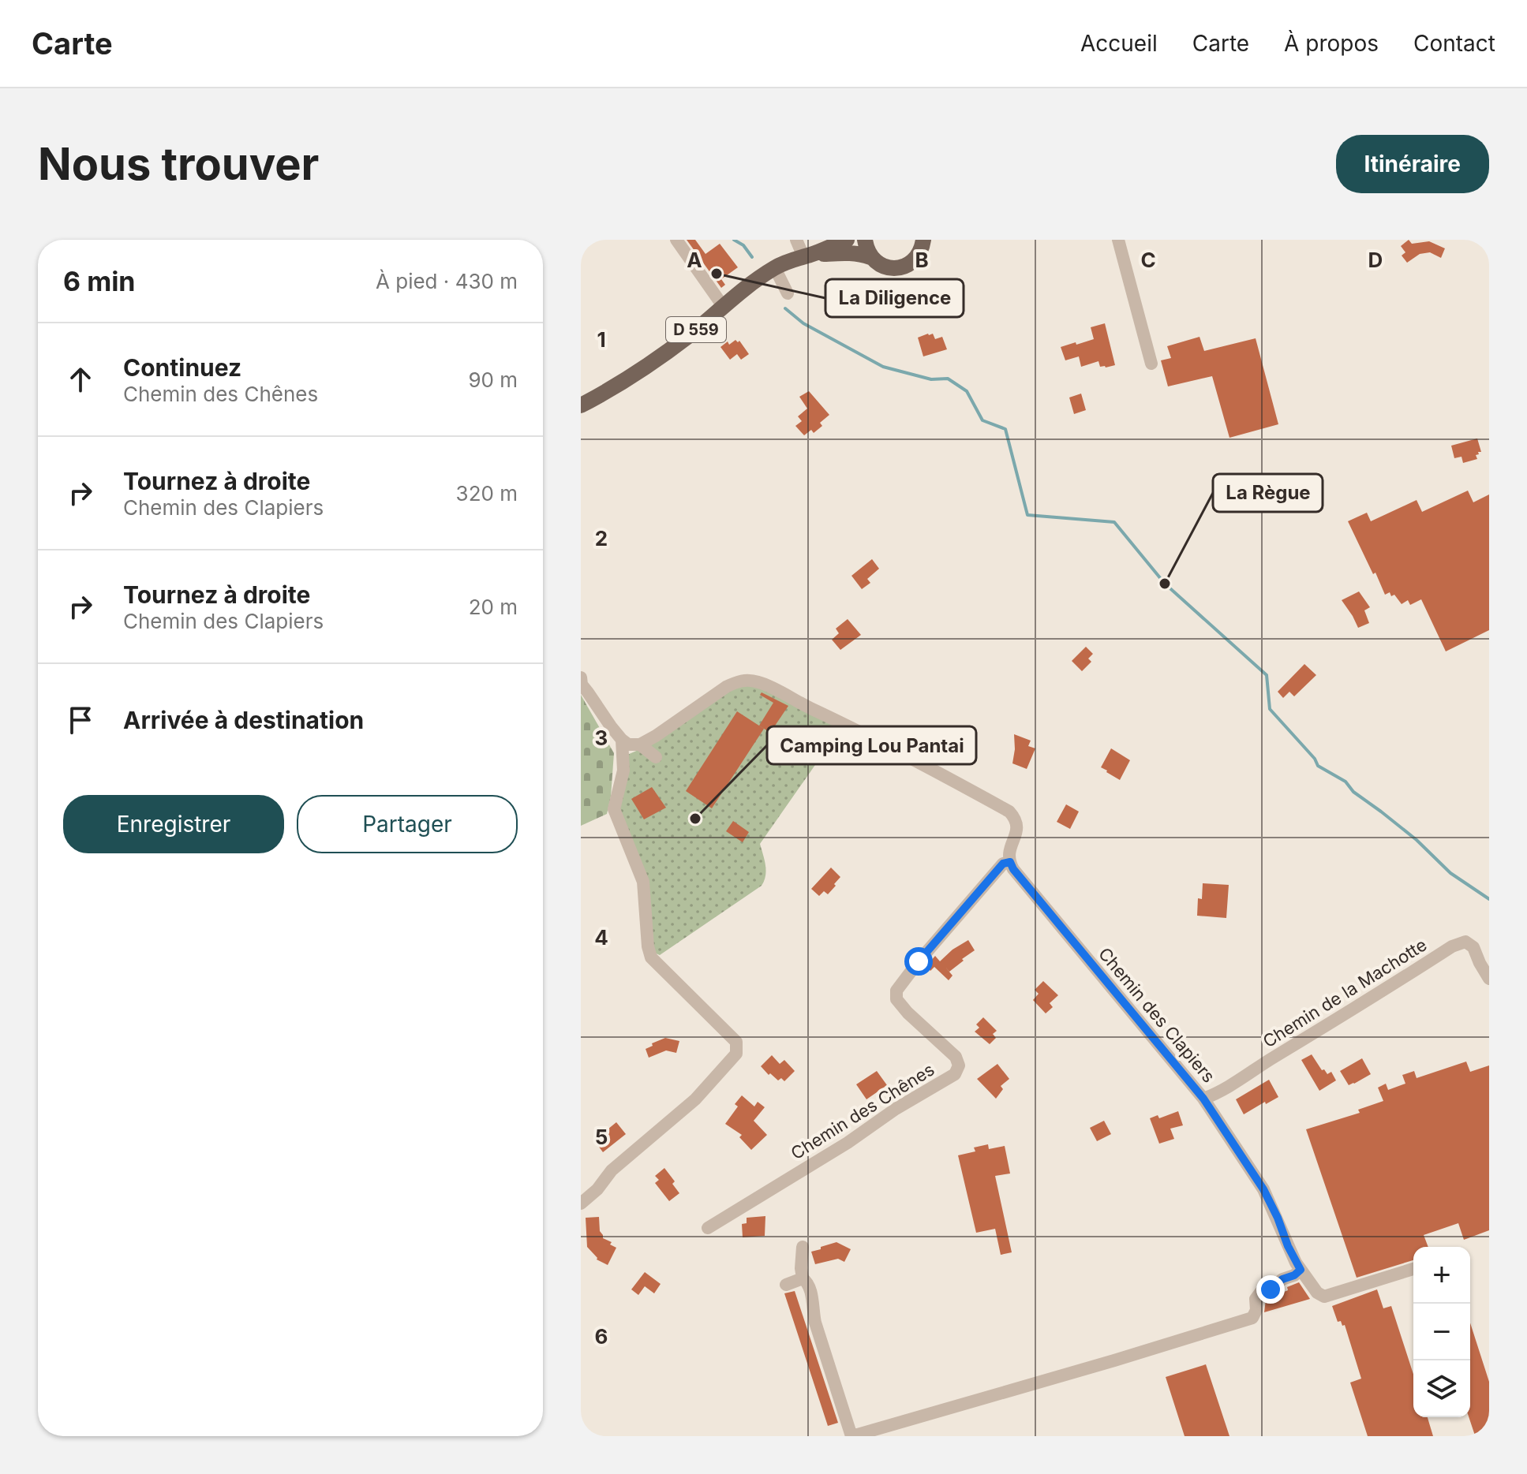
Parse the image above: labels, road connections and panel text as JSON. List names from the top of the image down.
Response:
{
  "streets": {
    "main road": ["D 559"],
    "street": ["Chemin de la Machotte", "Chemin des Clapiers", "Chemin des Chênes"]
  },
  "crossings": [
    ["Chemin de la Machotte", "Chemin des Clapiers"],
    ["Chemin des Clapiers", "Chemin des Chênes"]
  ],
  "places": ["La Diligence", "La Règue", "Camping Lou Pantai"],
  "page": {
    "header": "Carte",
    "nav": [
      "Accueil",
      "Carte",
      "À propos",
      "Contact"
    ],
    "buttons": [
      "Itinéraire",
      ["Enregistrer", "Partager"]
    ],
    "title": "Nous trouver",
    "heading": ["6 min", "À pied · 430 m"],
    "list": [
      ["Continuez", "Chemin des Chênes", "90 m"],
      ["Tournez à droite", "Chemin des Clapiers", "320 m"],
      ["Tournez à droite", "Chemin des Clapiers", "20 m"],
      "Arrivée à destination"
    ],
    "map_buttons": ["+", "−"]
  },
  "grid": {
    "columns": [
      "A",
      "B",
      "C",
      "D"
    ],
    "rows": [
      "1",
      "2",
      "3",
      "4",
      "5",
      "6"
    ]
  }
}
